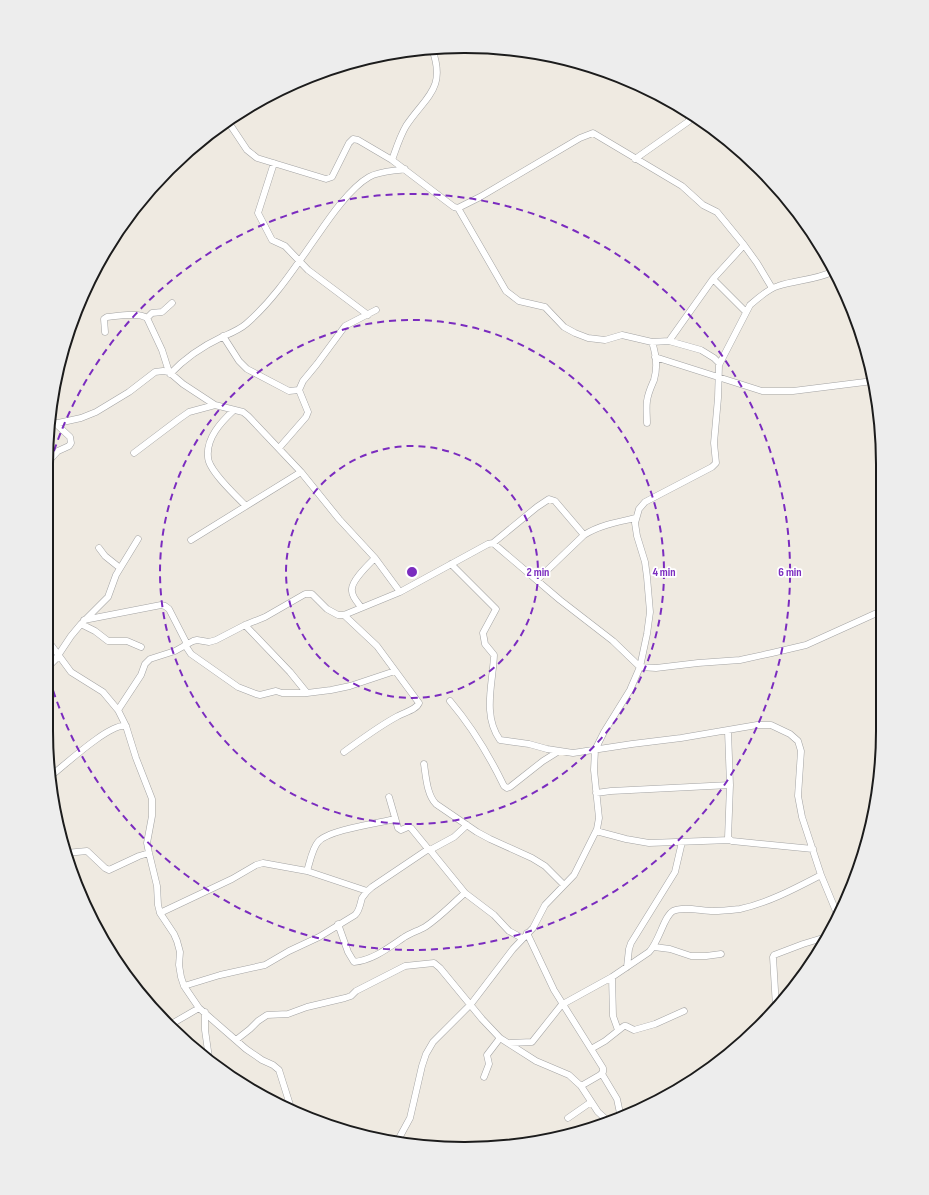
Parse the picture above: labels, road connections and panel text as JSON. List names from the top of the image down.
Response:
{
  "rings": ["2 min", "4 min", "6 min"]
}
